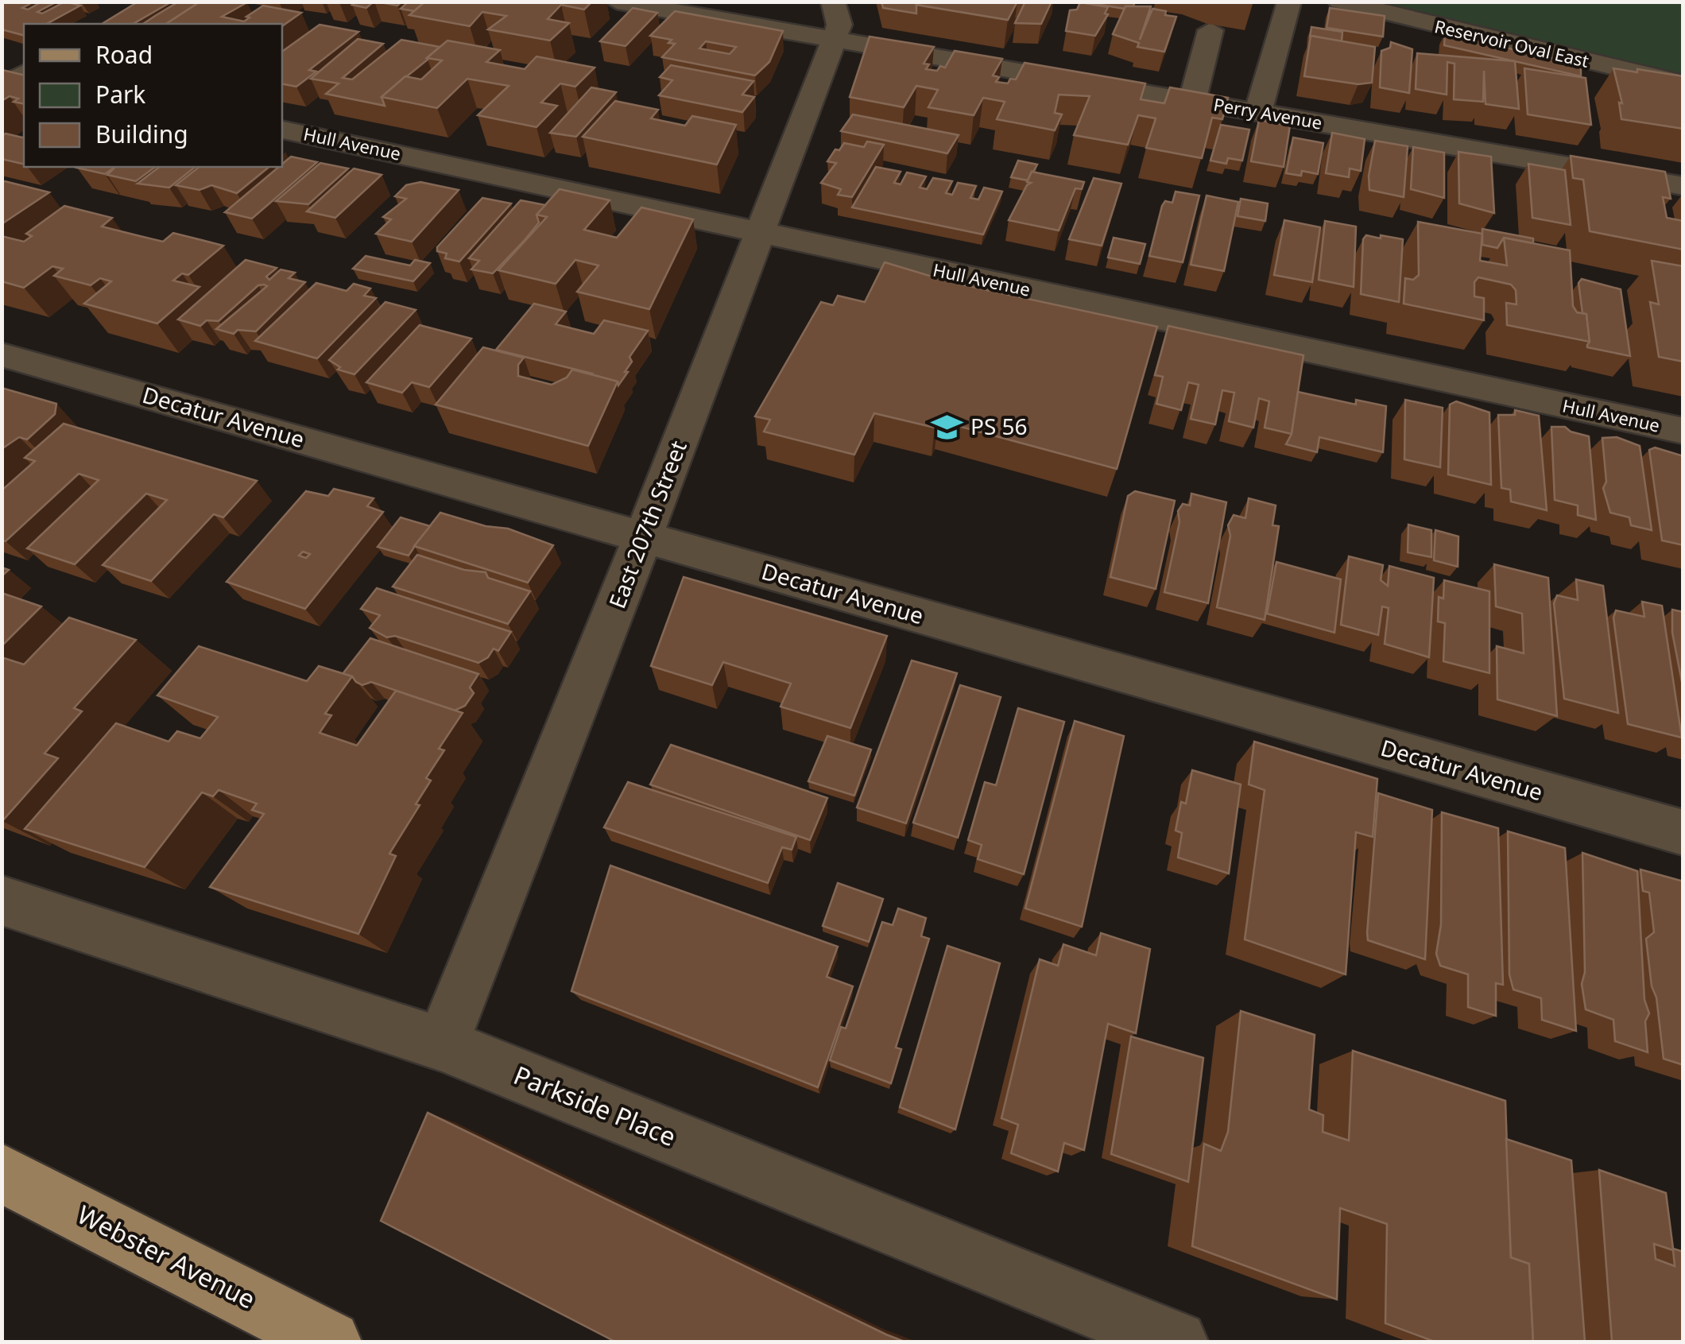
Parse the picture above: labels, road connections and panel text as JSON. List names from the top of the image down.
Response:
{
  "streets": {
    "main road": ["Webster Avenue"],
    "street": [
      "Reservoir Oval East",
      "Perry Avenue",
      "Hull Avenue",
      "Decatur Avenue",
      "East 207th Street",
      "Parkside Place"
    ]
  },
  "crossings": [
    ["Perry Avenue", "East 207th Street"],
    ["Hull Avenue", "East 207th Street"],
    ["Decatur Avenue", "East 207th Street"],
    ["East 207th Street", "Parkside Place"]
  ],
  "places": {
    "school or university": ["PS 56"]
  },
  "legend": ["Road", "Park", "Building"]
}
